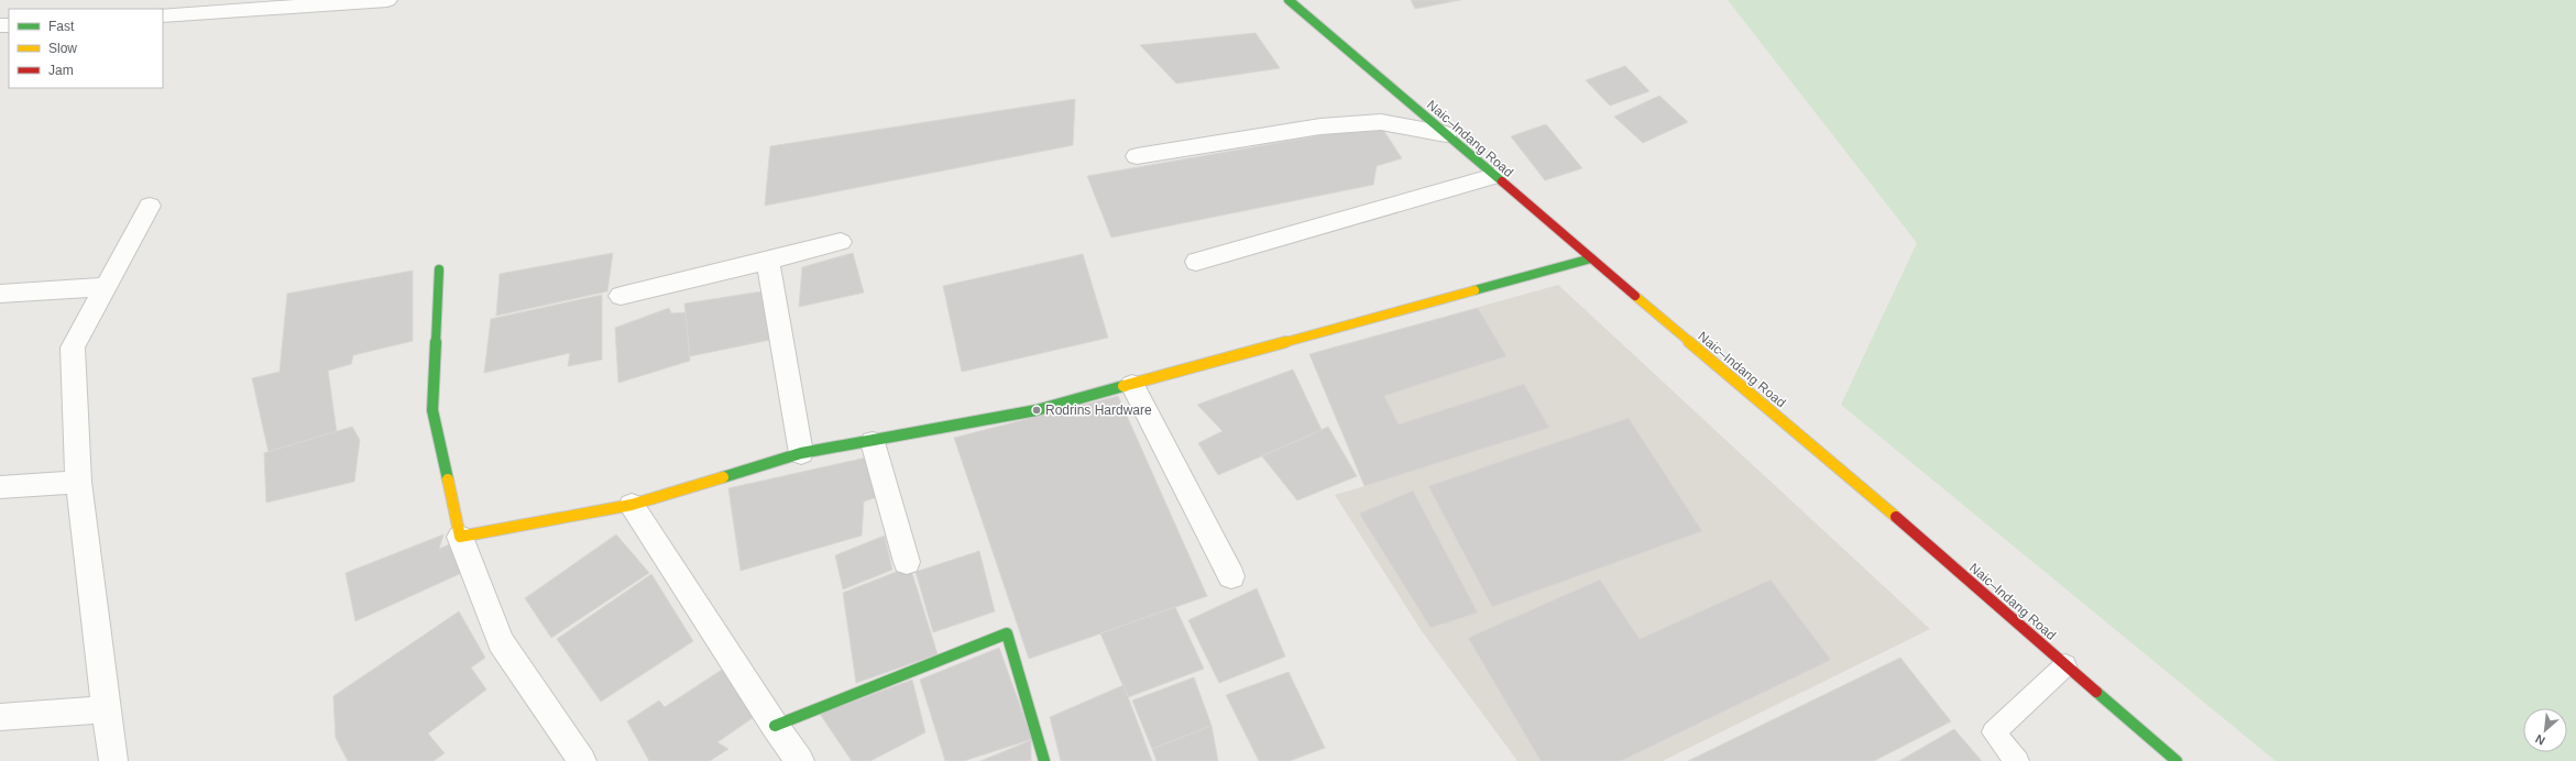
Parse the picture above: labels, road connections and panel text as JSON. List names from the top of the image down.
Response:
{
  "streets": {
    "street": ["Naic–Indang Road"]
  },
  "places": ["Rodrins Hardware"],
  "legend": ["Fast", "Slow", "Jam"],
  "north": "bottom left"
}
